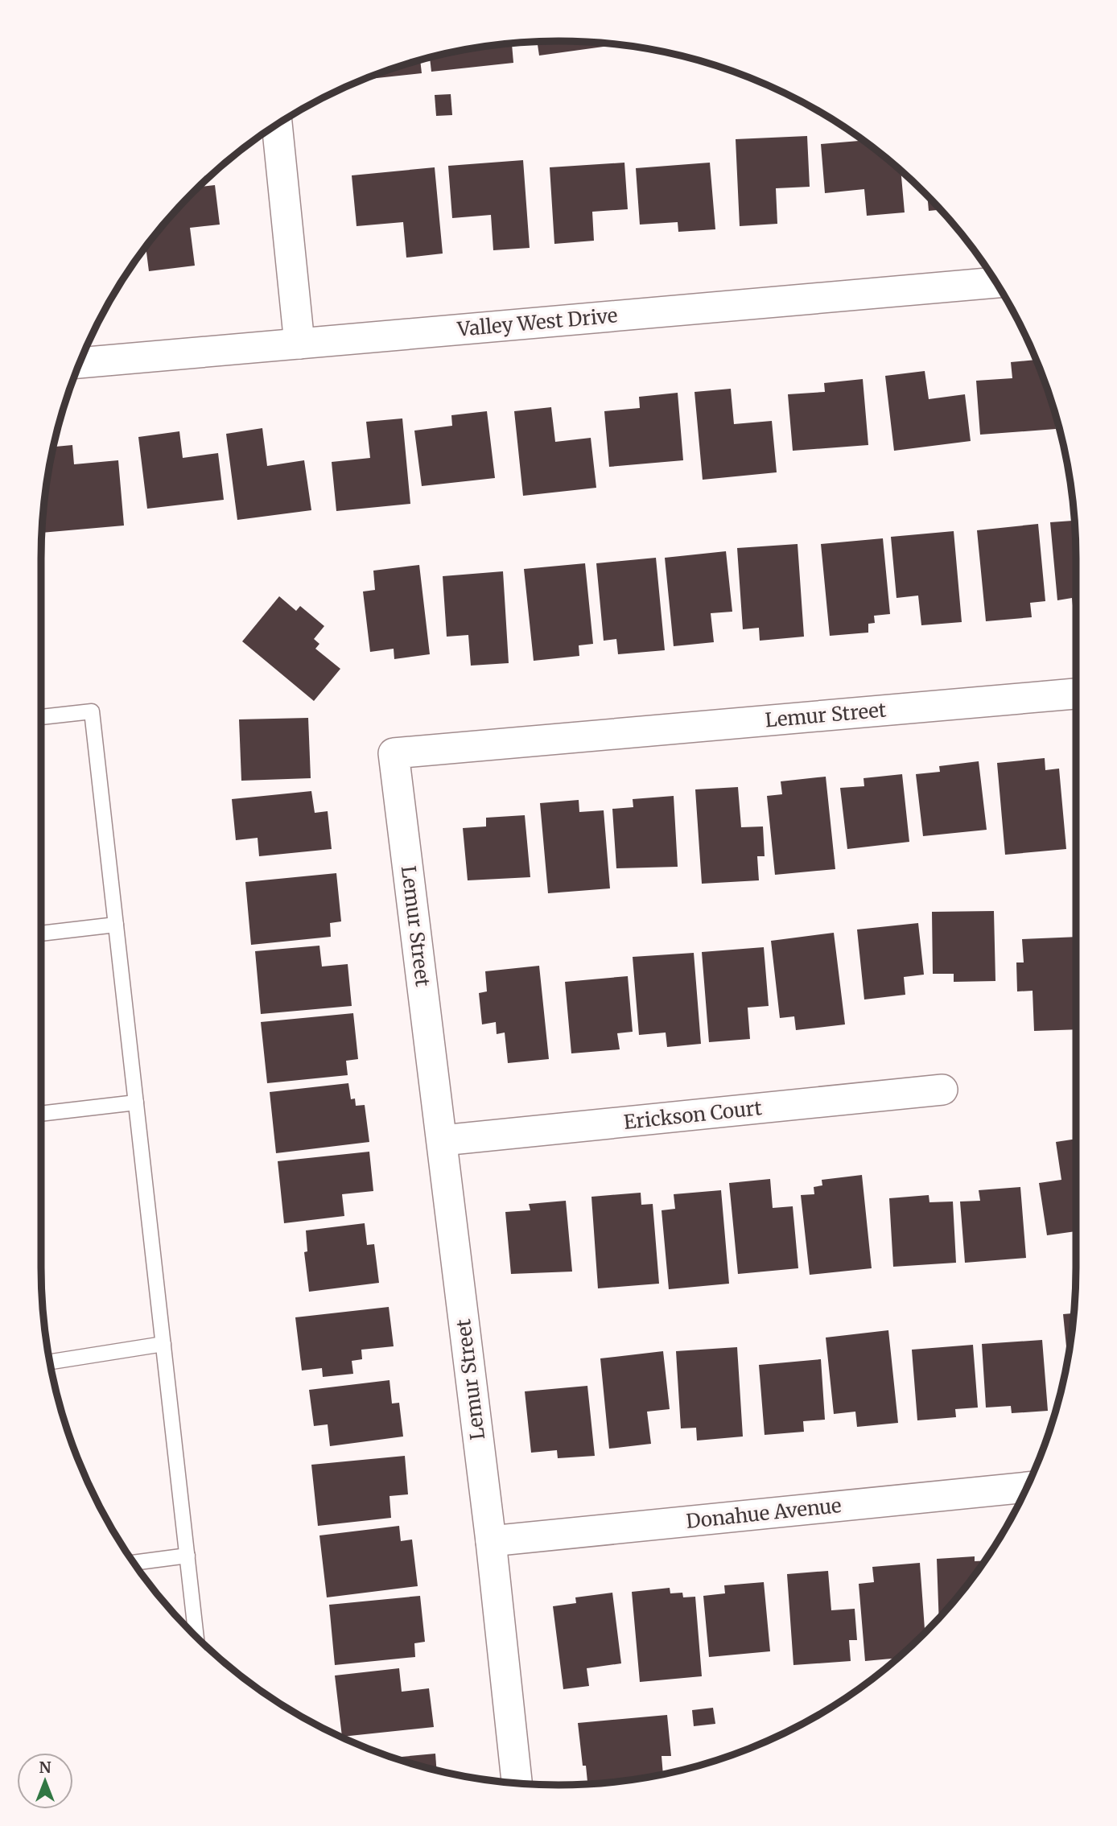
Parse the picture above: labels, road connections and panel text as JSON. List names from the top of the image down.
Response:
{
  "streets": {
    "street": [
      "Valley West Drive",
      "Lemur Street",
      "Erickson Court",
      "Donahue Avenue"
    ]
  },
  "crossings": [
    ["Lemur Street", "Erickson Court"],
    ["Lemur Street", "Donahue Avenue"]
  ],
  "north": "top"
}
